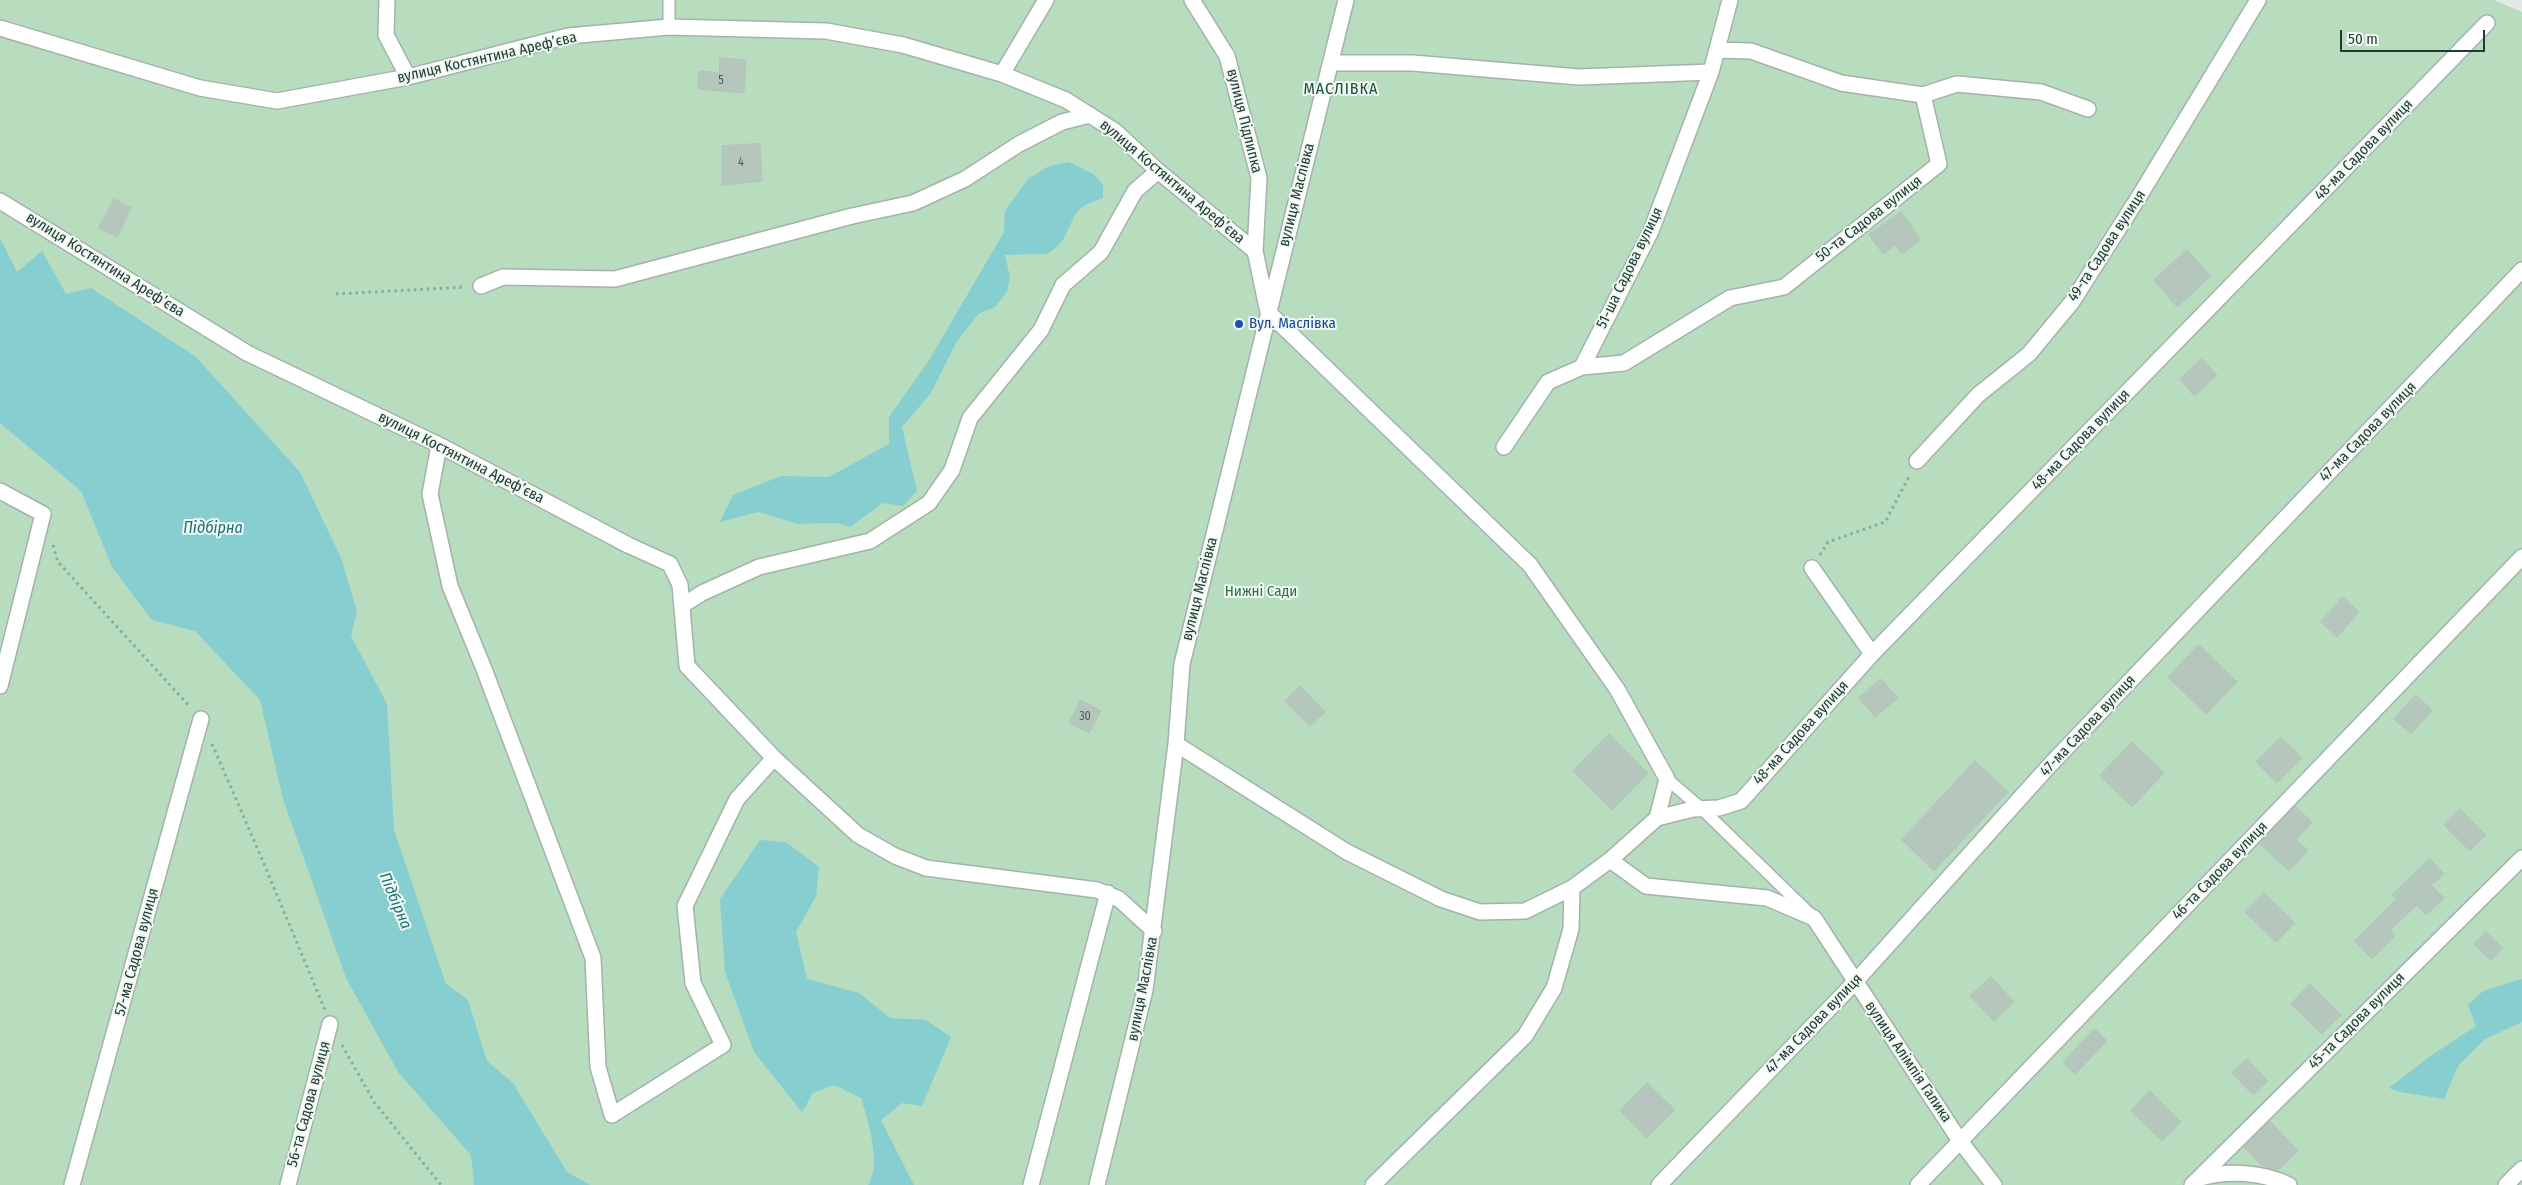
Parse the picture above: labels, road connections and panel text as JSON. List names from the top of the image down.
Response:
{
  "streets": {
    "street": [
      "вулиця Костянтина Арефʼєва",
      "вулиця Підлипка",
      "48-ма Садова вулиця",
      "вулиця Маслівка",
      "50-та Садова вулиця",
      "49-та Садова вулиця",
      "51-ша Садова вулиця",
      "47-ма Садова вулиця",
      "46-та Садова вулиця",
      "57-ма Садова вулиця",
      "45-та Садова вулиця",
      "вулиця Алімпія Галика",
      "56-та Садова вулиця"
    ]
  },
  "crossings": [
    ["вулиця Костянтина Арефʼєва", "вулиця Підлипка"],
    ["вулиця Костянтина Арефʼєва", "вулиця Маслівка"],
    ["вулиця Підлипка", "вулиця Маслівка"],
    ["50-та Садова вулиця", "51-ша Садова вулиця"],
    ["47-ма Садова вулиця", "вулиця Алімпія Галика"],
    ["46-та Садова вулиця", "вулиця Алімпія Галика"]
  ],
  "districts": ["МАСЛІВКА"],
  "water": ["Підбірна"],
  "parks": ["Нижні Сади"],
  "places": ["Вул. Маслівка"],
  "house_numbers": ["5", "4", "30"],
  "scale_bar": "50 m"
}
